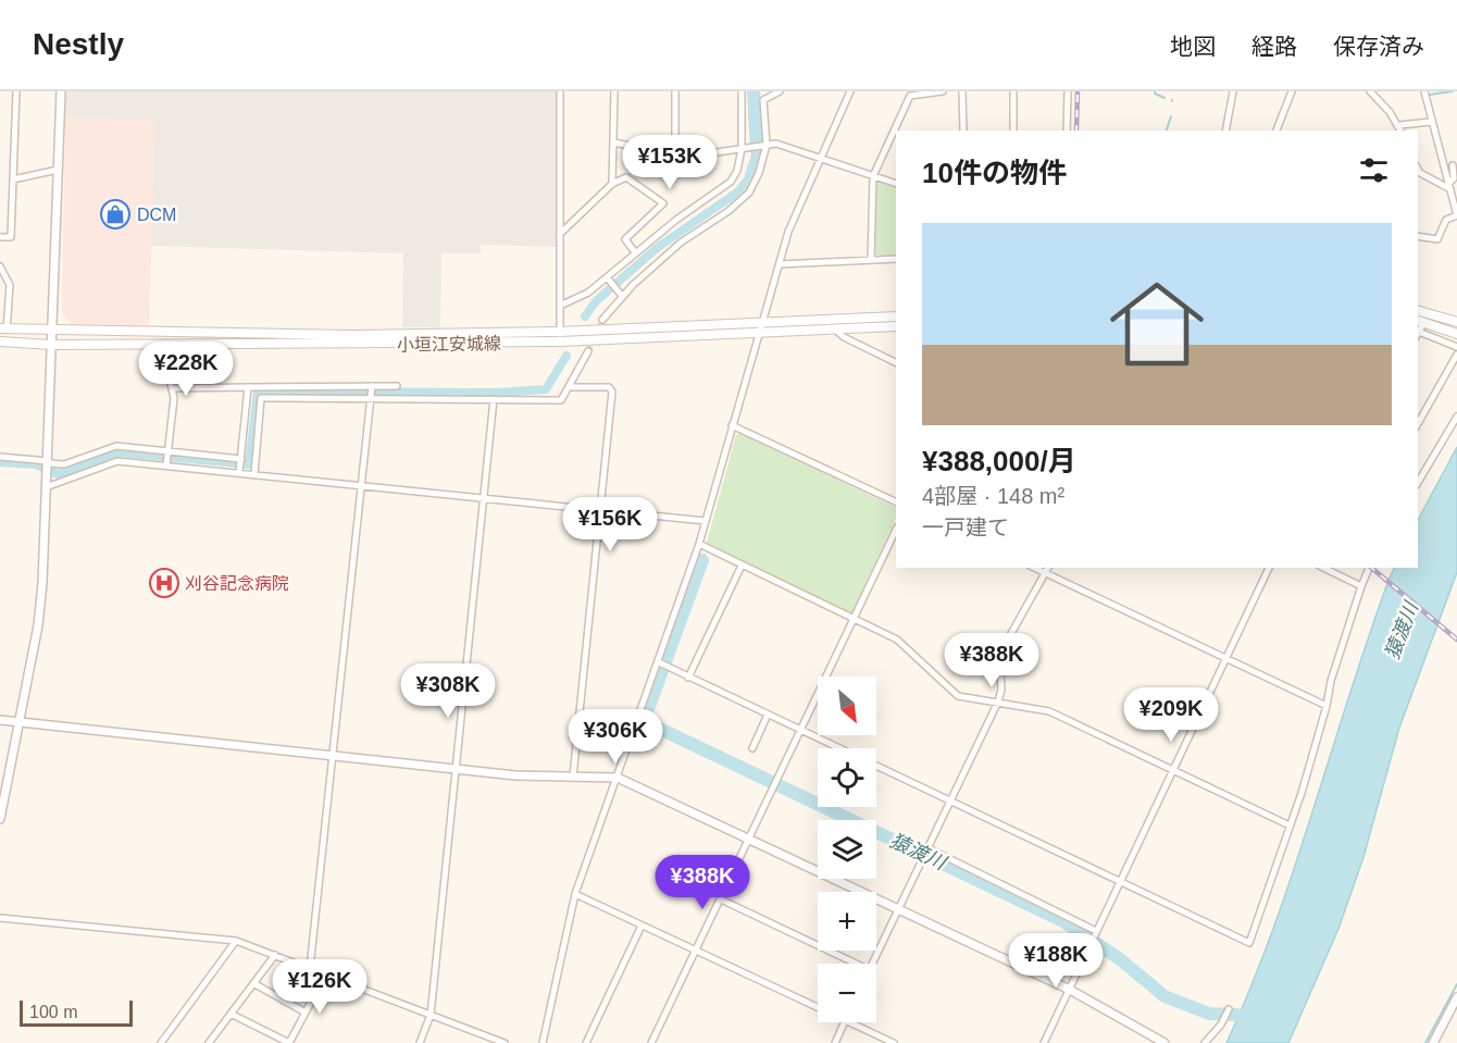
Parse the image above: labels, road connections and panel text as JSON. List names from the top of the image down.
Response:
{
  "streets": {
    "main road": ["小垣江安城線"]
  },
  "water": ["猿渡川"],
  "places": {
    "shop": ["DCM"],
    "hospital": ["刈谷記念病院"]
  },
  "scale_bar": "100 m",
  "north": "bottom right",
  "page": {
    "header": "Nestly",
    "nav": ["地図", "経路", "保存済み"],
    "heading": "10件の物件",
    "price": [
      "¥153K",
      "¥228K",
      "¥156K",
      "¥388K",
      "¥308K",
      "¥209K",
      "¥306K",
      "¥388K",
      "¥188K",
      "¥126K"
    ],
    "list": [
      {
        "name": "¥388,000/月",
        "note": "4部屋 · 148 m² · 一戸建て"
      }
    ],
    "map_buttons": ["+", "−"],
    "scale": "100 m"
  }
}
